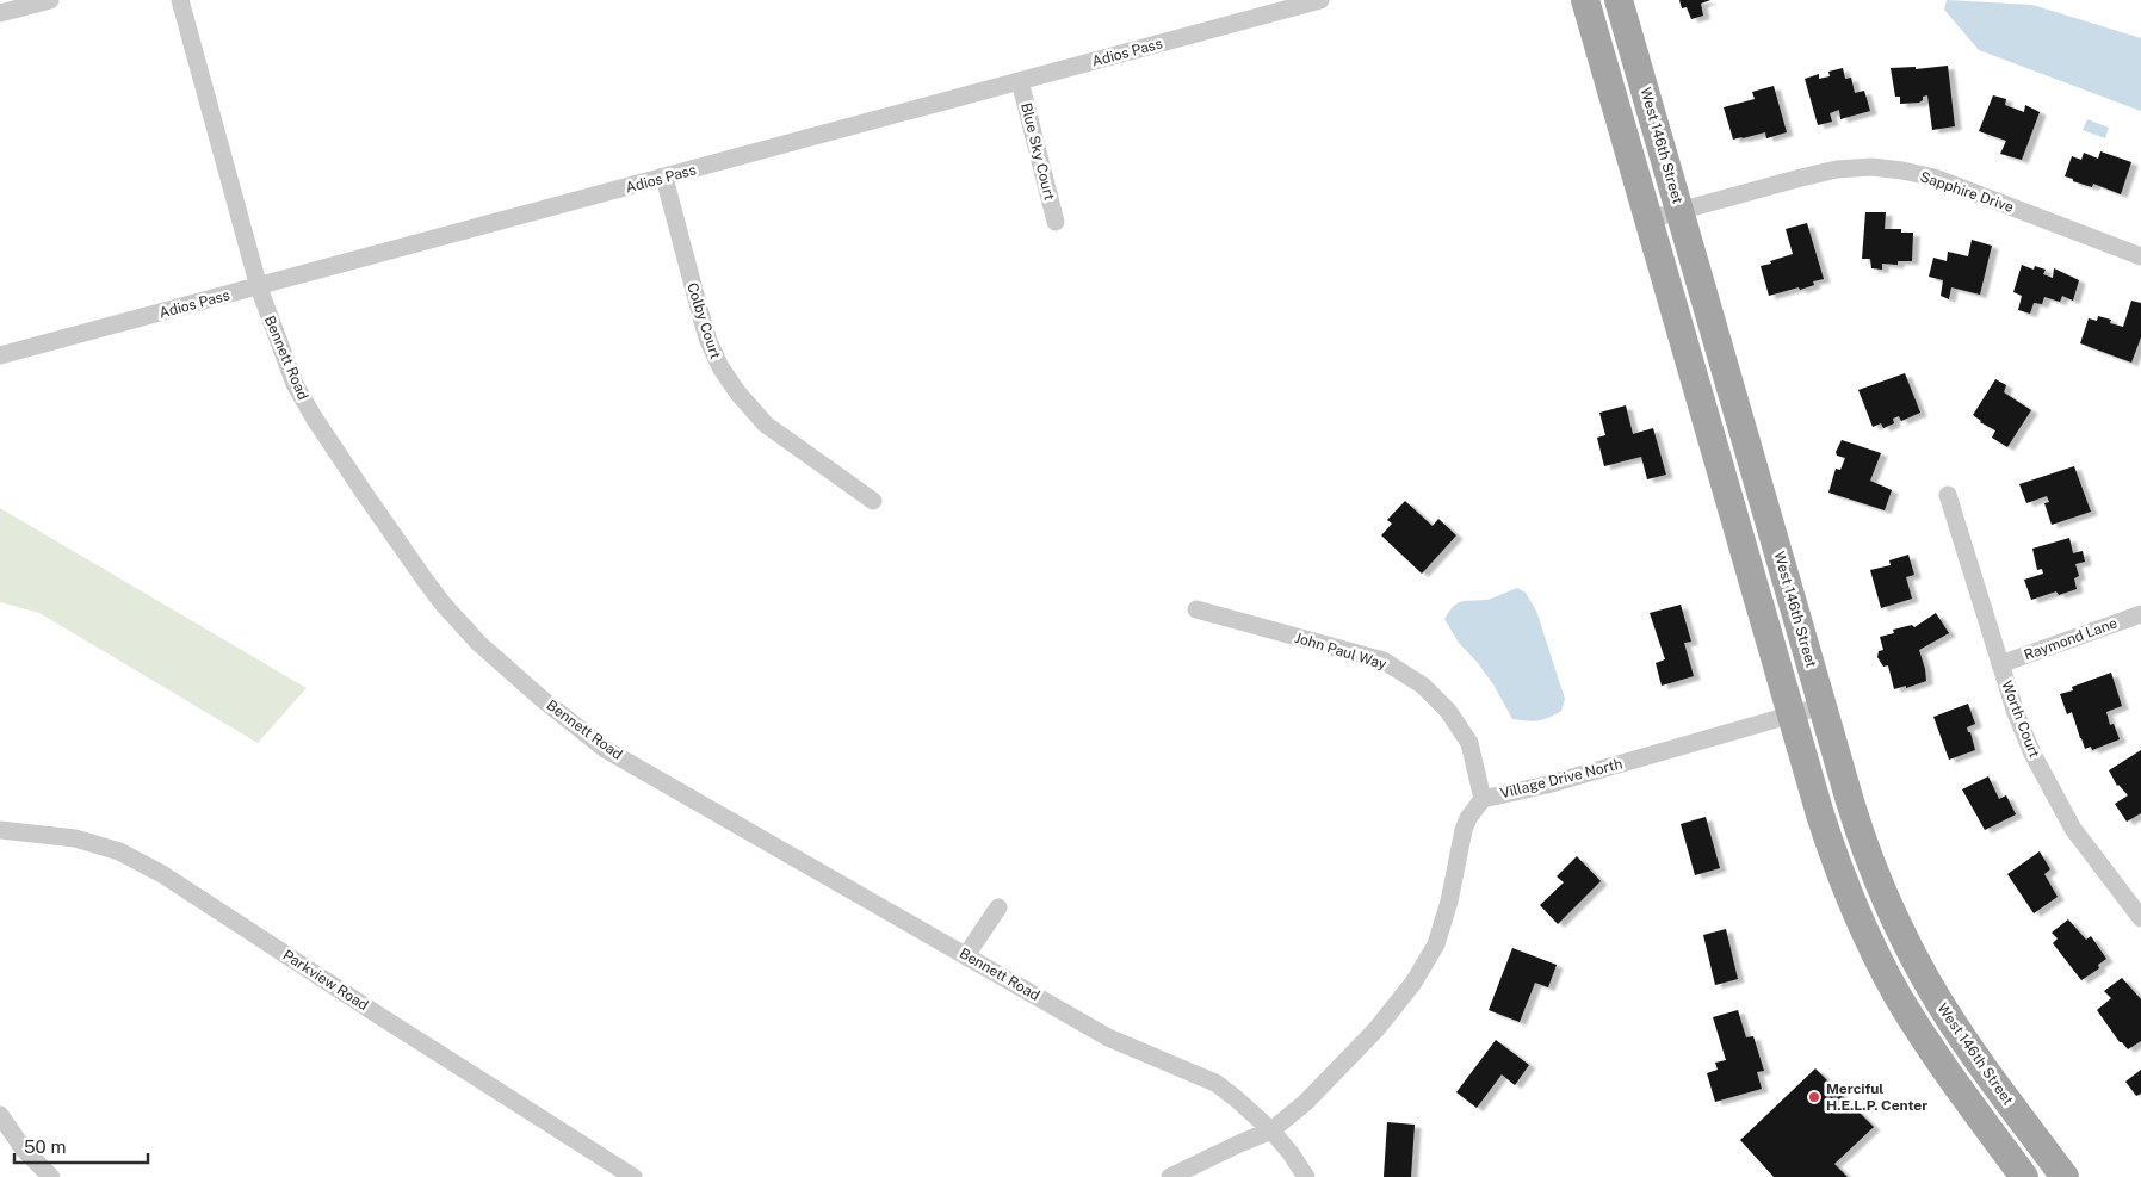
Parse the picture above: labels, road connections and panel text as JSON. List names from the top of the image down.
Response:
{
  "streets": {
    "main road": ["West 146th Street"],
    "street": [
      "Adios Pass",
      "Blue Sky Court",
      "Sapphire Drive",
      "Colby Court",
      "Bennett Road",
      "Raymond Lane",
      "John Paul Way",
      "Worth Court",
      "Village Drive North",
      "Parkview Road"
    ]
  },
  "crossings": [
    ["Adios Pass", "Blue Sky Court"],
    ["Adios Pass", "Colby Court"],
    ["Adios Pass", "Bennett Road"],
    ["West 146th Street", "Sapphire Drive"],
    ["West 146th Street", "Village Drive North"],
    ["Bennett Road", "Village Drive North"],
    ["Raymond Lane", "Worth Court"],
    ["John Paul Way", "Village Drive North"]
  ],
  "places": ["Merciful H.E.L.P. Center"],
  "scale_bar": "50 m"
}
